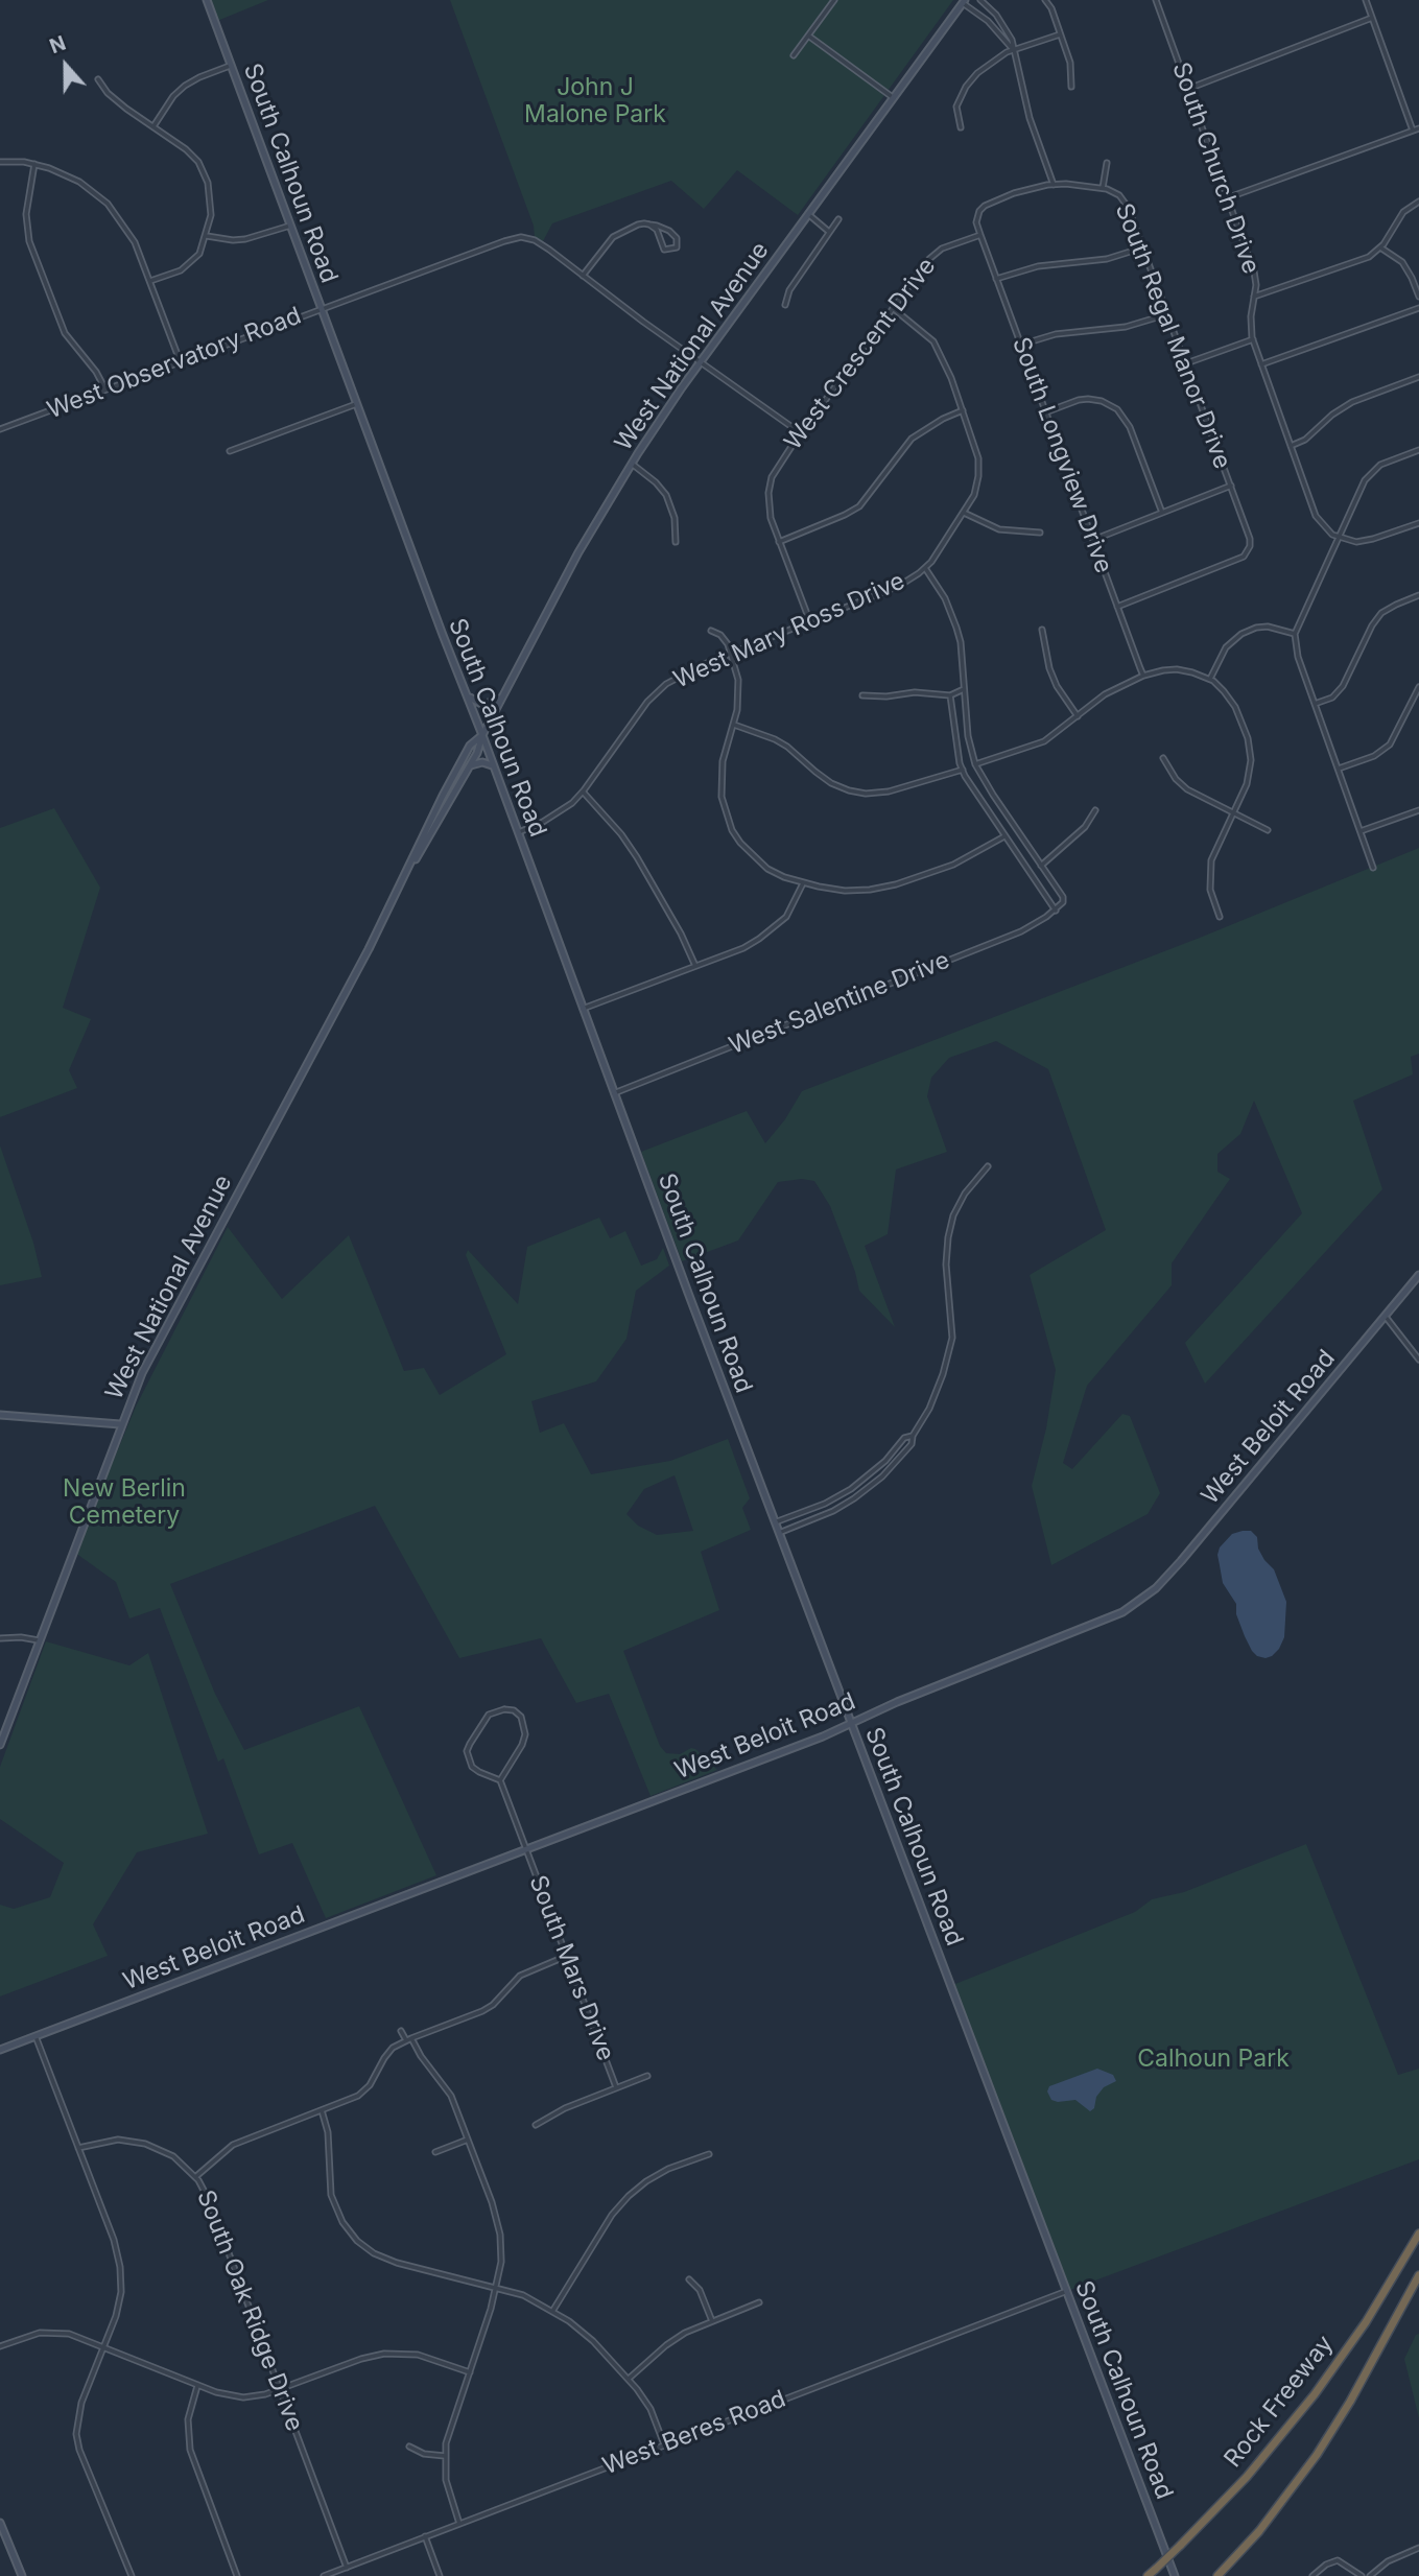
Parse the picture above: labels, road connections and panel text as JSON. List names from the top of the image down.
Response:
{
  "streets": {
    "highway": ["Rock Freeway"],
    "main road": ["South Calhoun Road", "West National Avenue", "West Beloit Road"],
    "street": [
      "South Church Drive",
      "South Regal Manor Drive",
      "West Crescent Drive",
      "West Observatory Road",
      "South Longview Drive",
      "West Mary Ross Drive",
      "West Salentine Drive",
      "South Mars Drive",
      "South Oak Ridge Drive",
      "West Beres Road"
    ]
  },
  "crossings": [
    ["South Calhoun Road", "West National Avenue"],
    ["South Calhoun Road", "West Observatory Road"],
    ["South Calhoun Road", "West Mary Ross Drive"],
    ["South Calhoun Road", "West Salentine Drive"],
    ["South Calhoun Road", "West Beloit Road"],
    ["South Calhoun Road", "West Beres Road"],
    ["South Regal Manor Drive", "West Crescent Drive"],
    ["South Regal Manor Drive", "South Longview Drive"],
    ["West National Avenue", "West Observatory Road"],
    ["West Crescent Drive", "West Observatory Road"],
    ["West Crescent Drive", "South Longview Drive"],
    ["West Crescent Drive", "West Mary Ross Drive"],
    ["West Beloit Road", "South Mars Drive"],
    ["South Oak Ridge Drive", "West Beres Road"]
  ],
  "parks": ["John J Malone Park", "New Berlin Cemetery", "Calhoun Park"],
  "north": "top"
}
